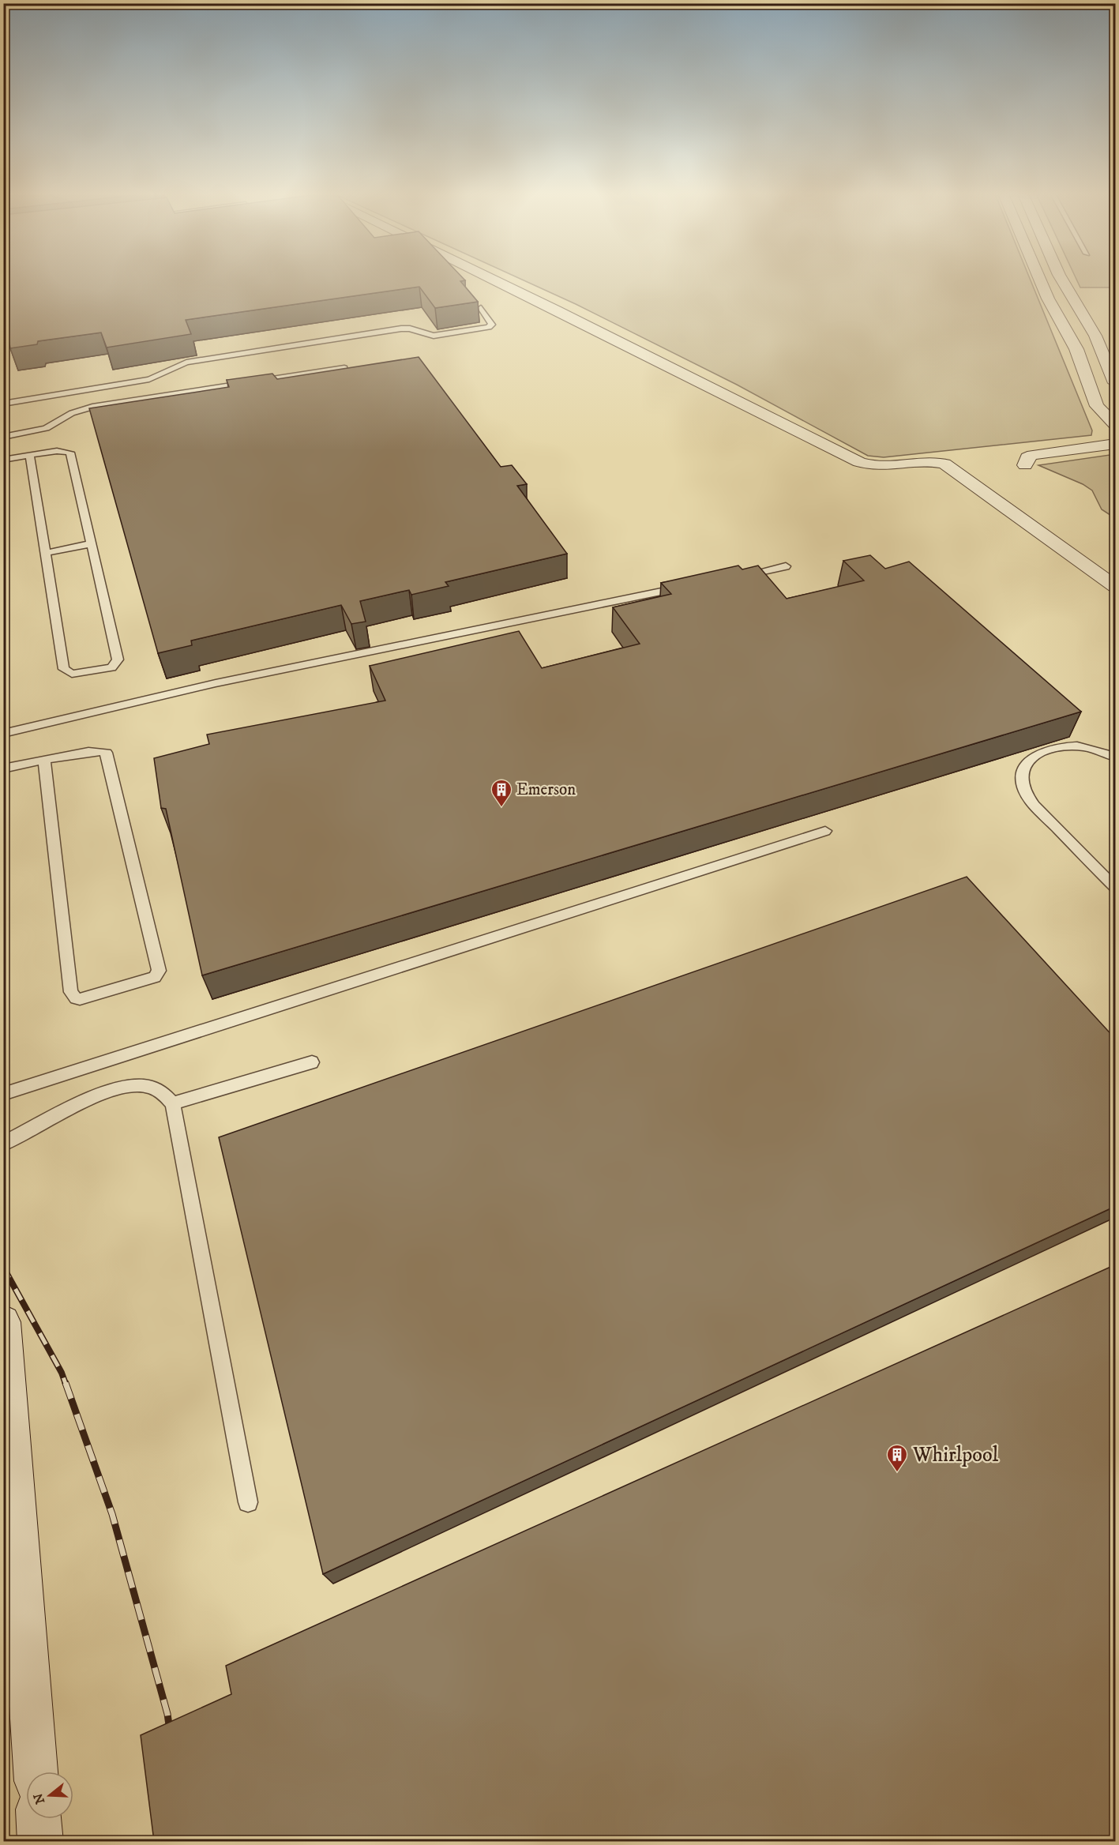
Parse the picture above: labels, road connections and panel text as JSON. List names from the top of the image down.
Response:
{
  "places": {
    "building": ["Emerson", "Whirlpool"]
  },
  "north": "left"
}
